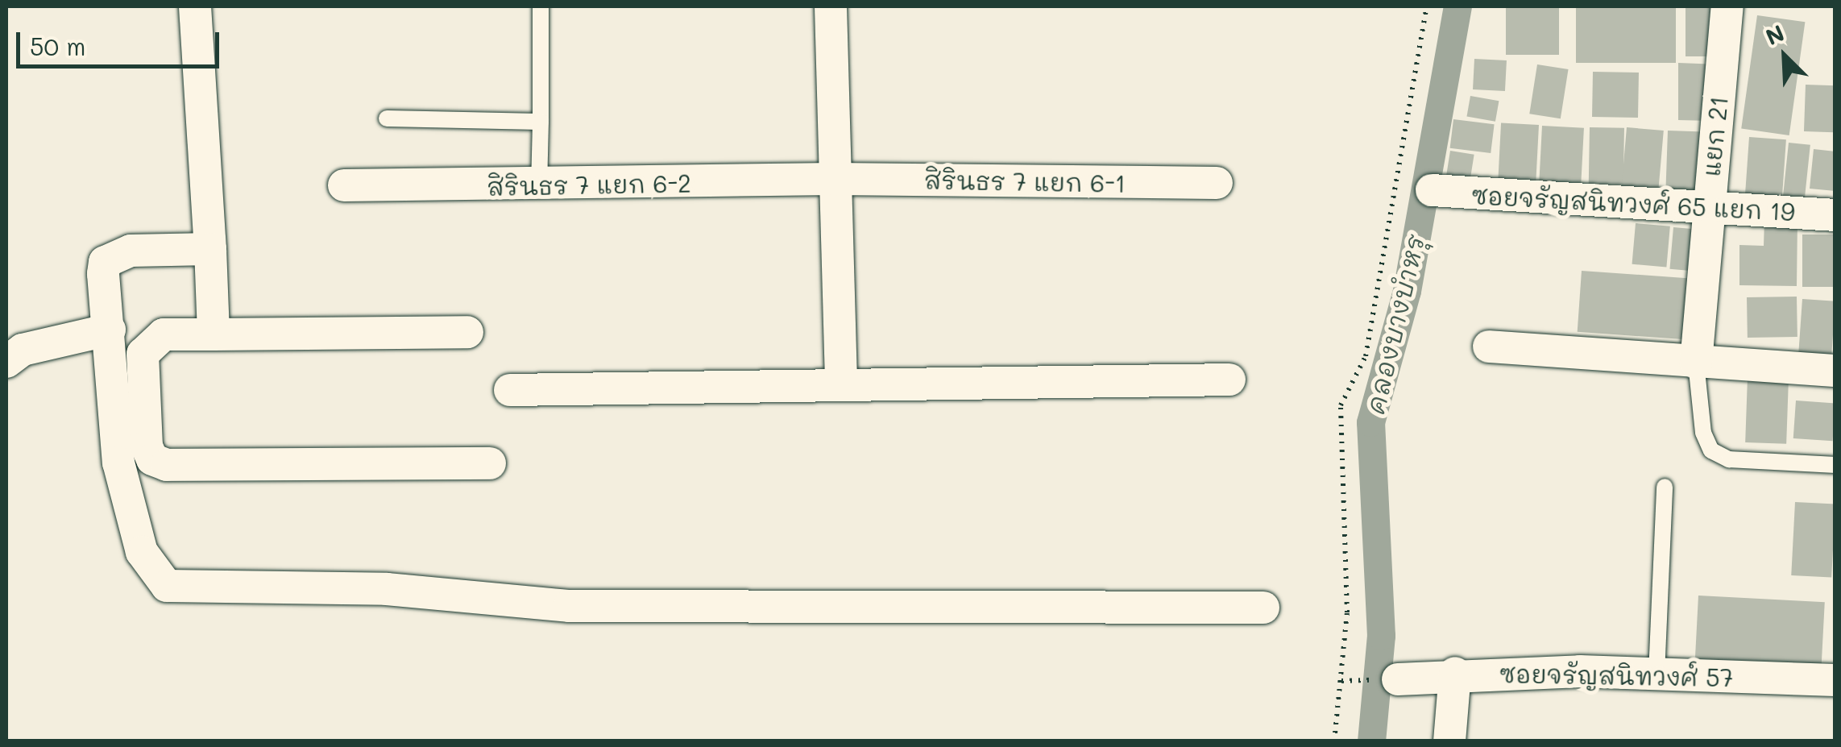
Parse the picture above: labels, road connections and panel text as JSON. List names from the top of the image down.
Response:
{
  "streets": {
    "street": [
      "แยก 21",
      "สิรินธร 7 แยก 6-1",
      "สิรินธร 7 แยก 6-2",
      "ซอยจรัญสนิทวงศ์ 65 แยก 19",
      "ซอยจรัญสนิทวงศ์ 57"
    ]
  },
  "crossings": [
    ["แยก 21", "ซอยจรัญสนิทวงศ์ 65 แยก 19"],
    ["สิรินธร 7 แยก 6-1", "สิรินธร 7 แยก 6-2"]
  ],
  "water": ["คลองบางบำหรุ"],
  "scale_bar": "50 m",
  "north": "top left"
}
